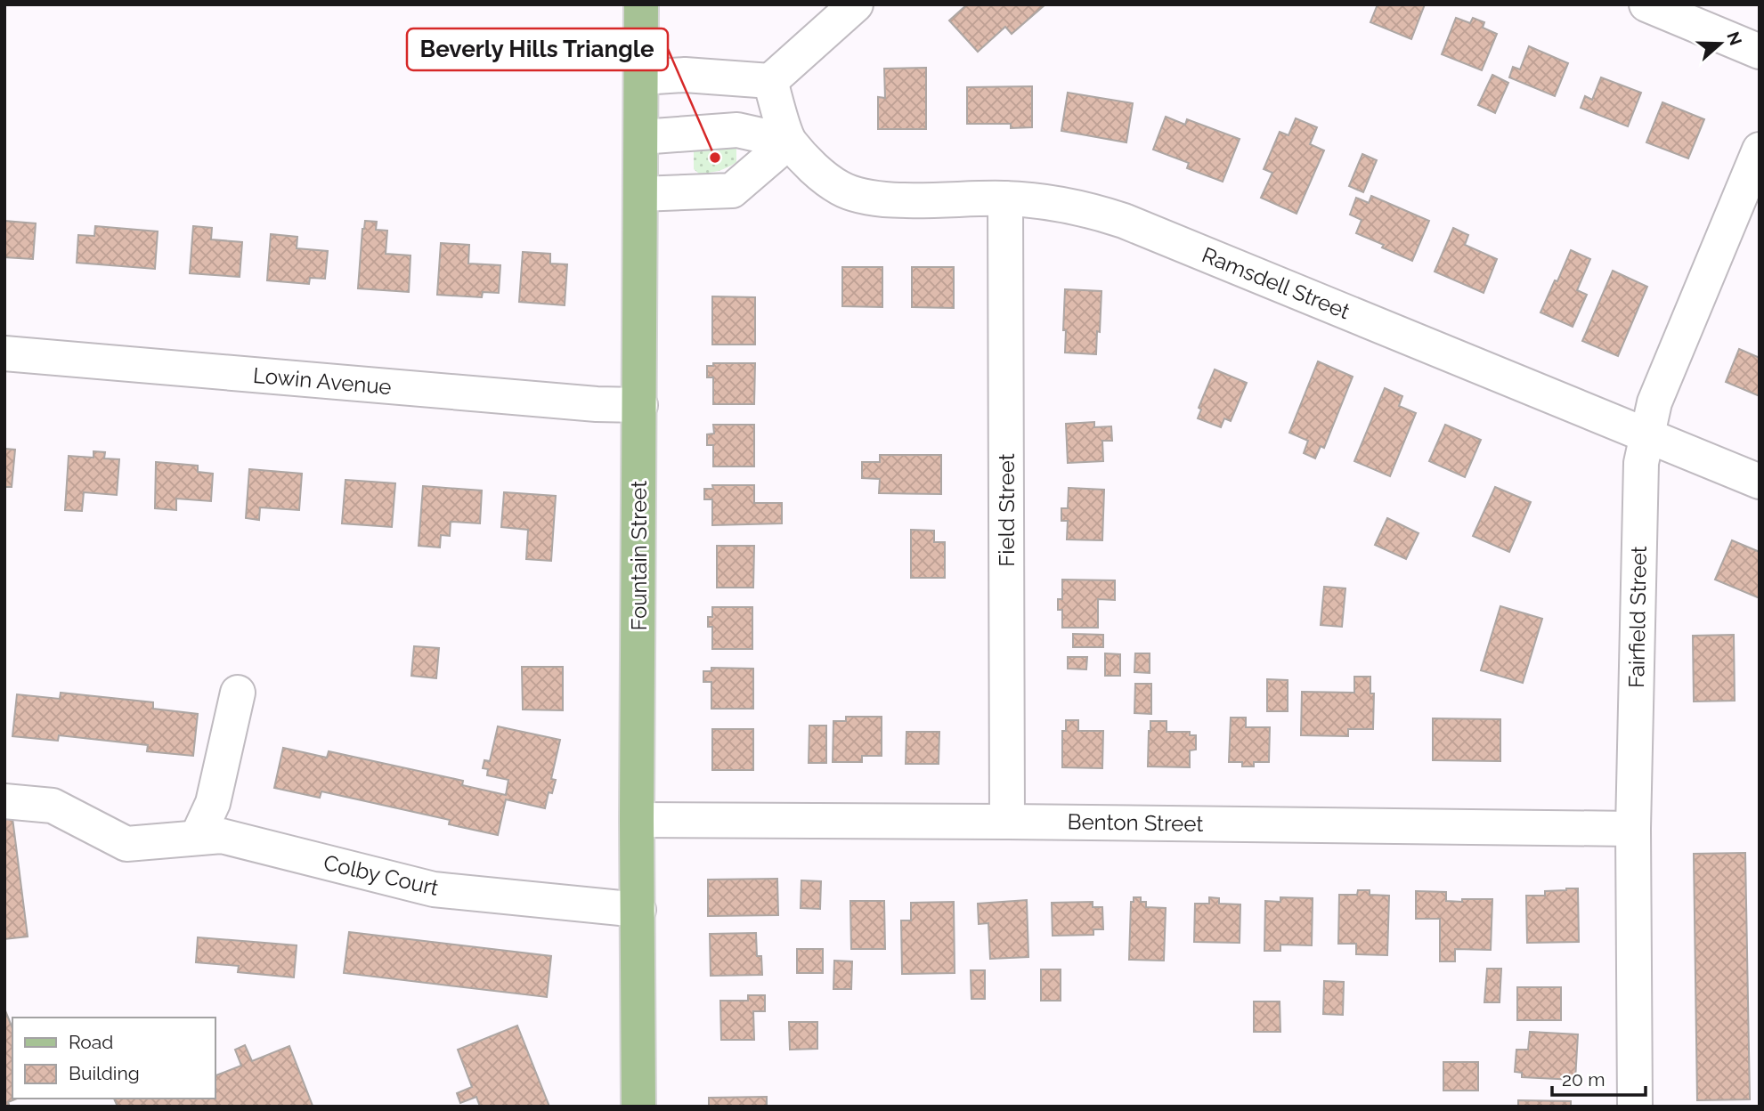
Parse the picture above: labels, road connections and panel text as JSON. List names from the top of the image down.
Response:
{
  "streets": {
    "main road": ["Fountain Street"],
    "street": [
      "Ramsdell Street",
      "Lowin Avenue",
      "Field Street",
      "Fairfield Street",
      "Benton Street",
      "Colby Court"
    ]
  },
  "crossings": [
    ["Ramsdell Street", "Field Street"],
    ["Ramsdell Street", "Fairfield Street"],
    ["Lowin Avenue", "Fountain Street"],
    ["Field Street", "Benton Street"],
    ["Fountain Street", "Benton Street"],
    ["Fountain Street", "Colby Court"],
    ["Fairfield Street", "Benton Street"]
  ],
  "places": ["Beverly Hills Triangle"],
  "legend": ["Road", "Building"],
  "scale_bar": "20 m",
  "north": "right"
}
